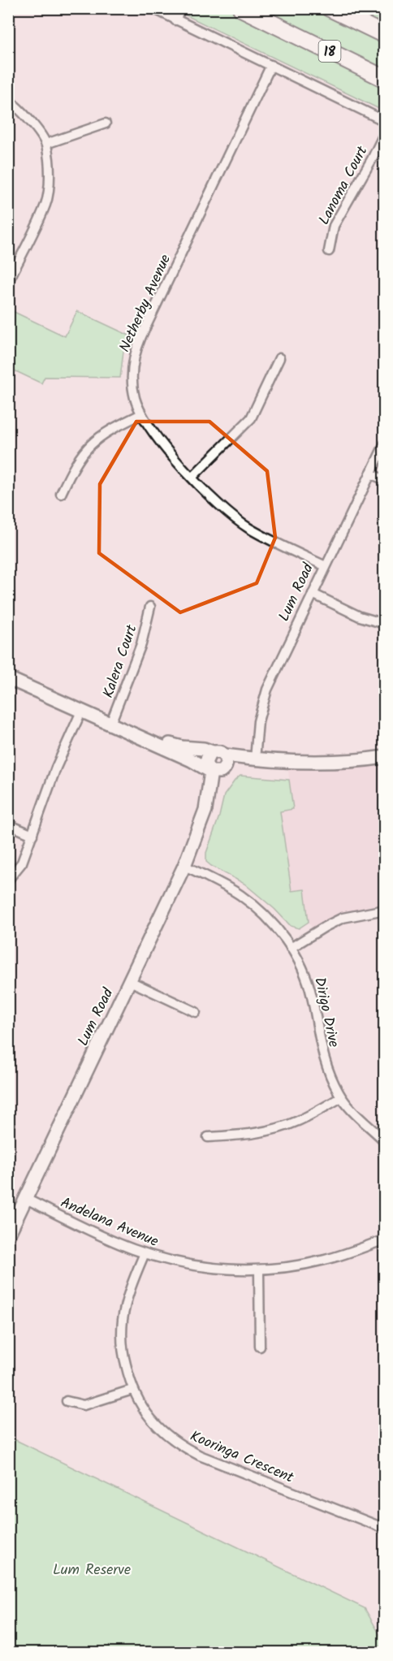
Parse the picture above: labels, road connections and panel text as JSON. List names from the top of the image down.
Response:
{
  "streets": {
    "highway": ["18"],
    "street": [
      "Lanoma Court",
      "Netherby Avenue",
      "Lum Road",
      "Kalera Court",
      "Dirigo Drive",
      "Andelana Avenue",
      "Kooringa Crescent"
    ]
  },
  "crossings": [
    ["Netherby Avenue", "Lum Road"],
    ["Lum Road", "Dirigo Drive"],
    ["Lum Road", "Andelana Avenue"],
    ["Andelana Avenue", "Kooringa Crescent"]
  ],
  "parks": ["Lum Reserve"]
}
